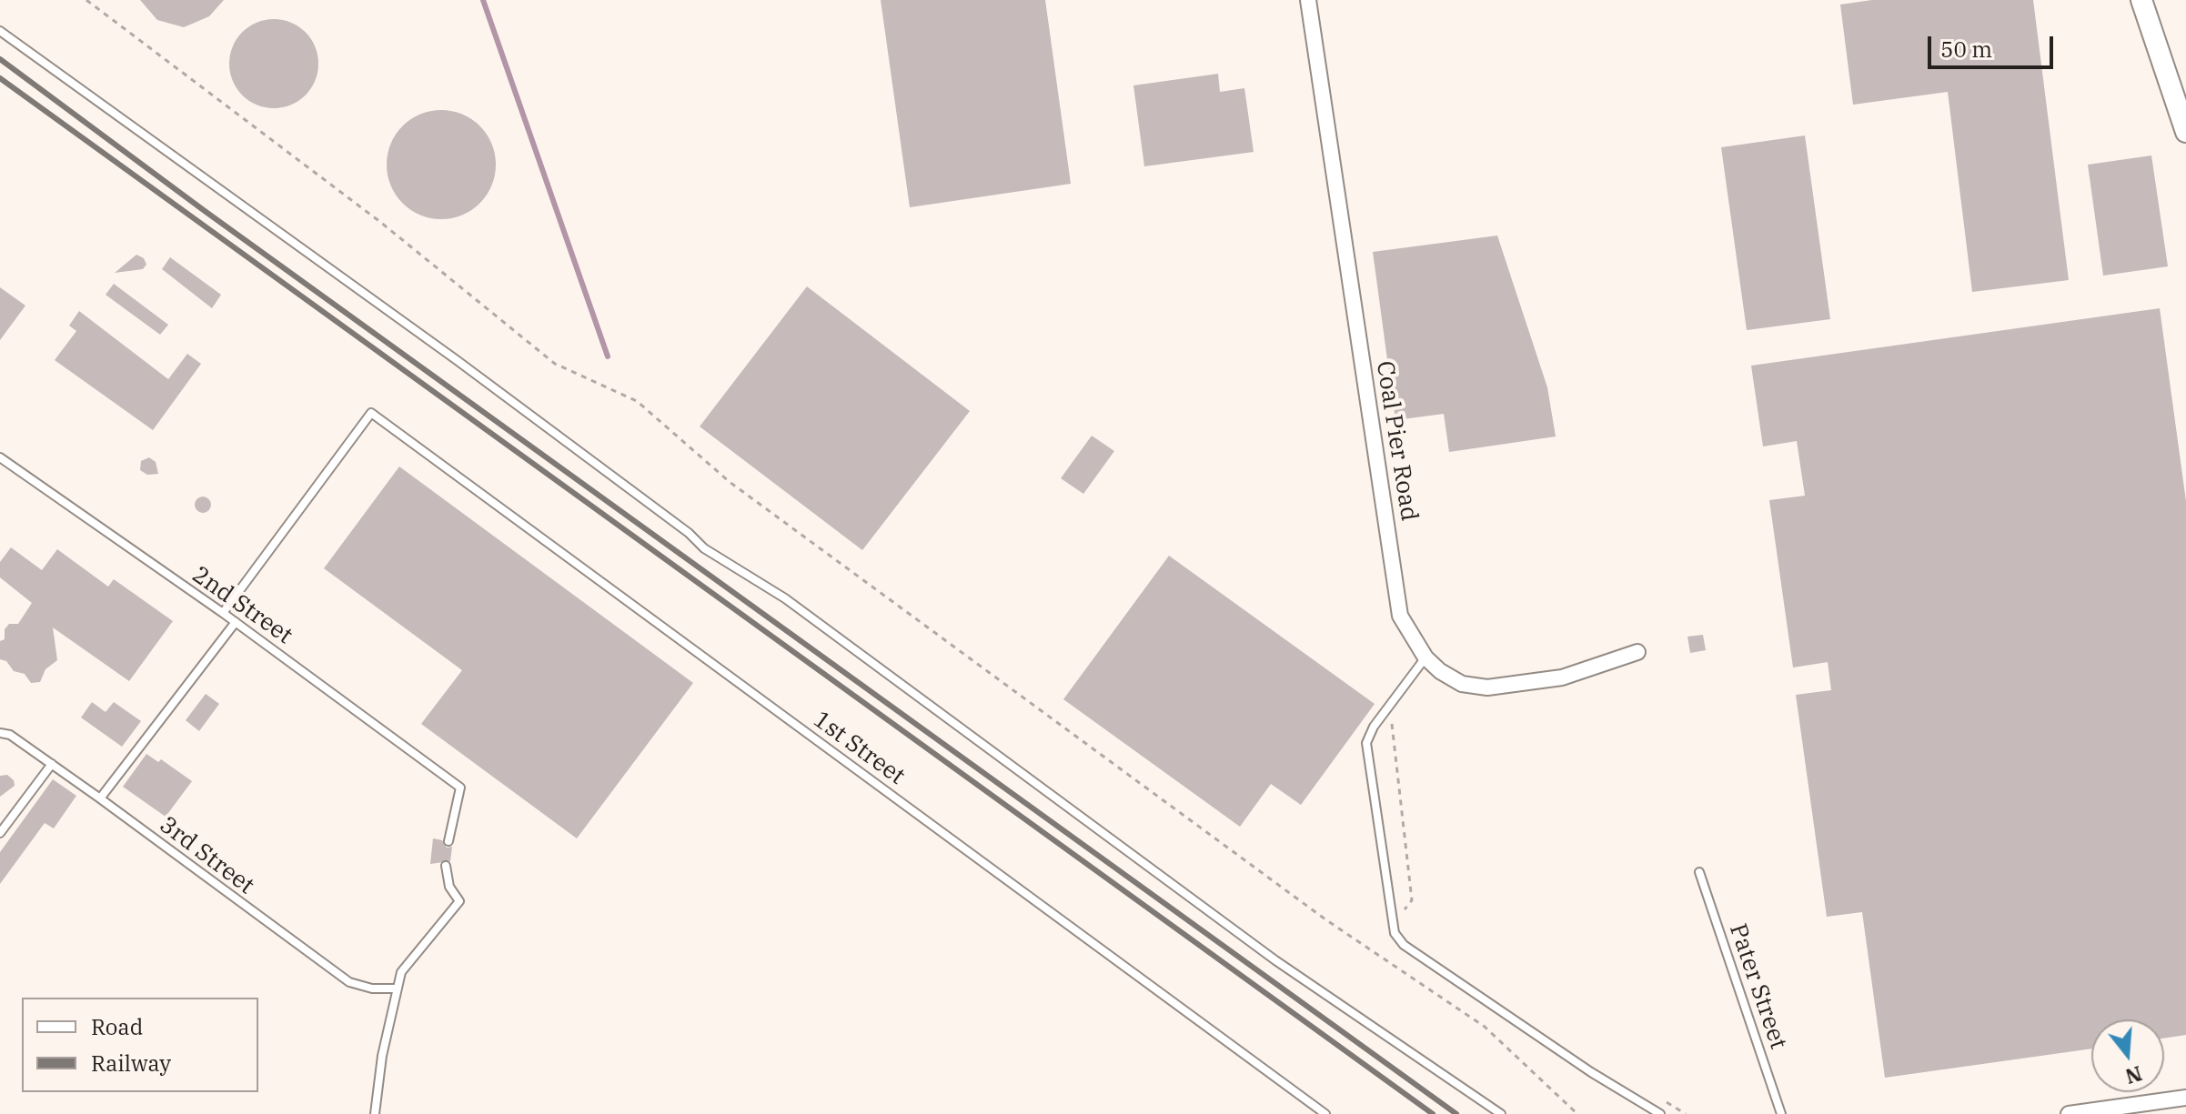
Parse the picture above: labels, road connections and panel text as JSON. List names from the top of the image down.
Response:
{
  "streets": {
    "street": ["Coal Pier Road"],
    "lane": [
      "2nd Street",
      "1st Street",
      "3rd Street",
      "Pater Street"
    ]
  },
  "crossings": [
    ["2nd Street", "1st Street"]
  ],
  "legend": ["Road", "Railway"],
  "scale_bar": "50 m",
  "north": "bottom"
}
